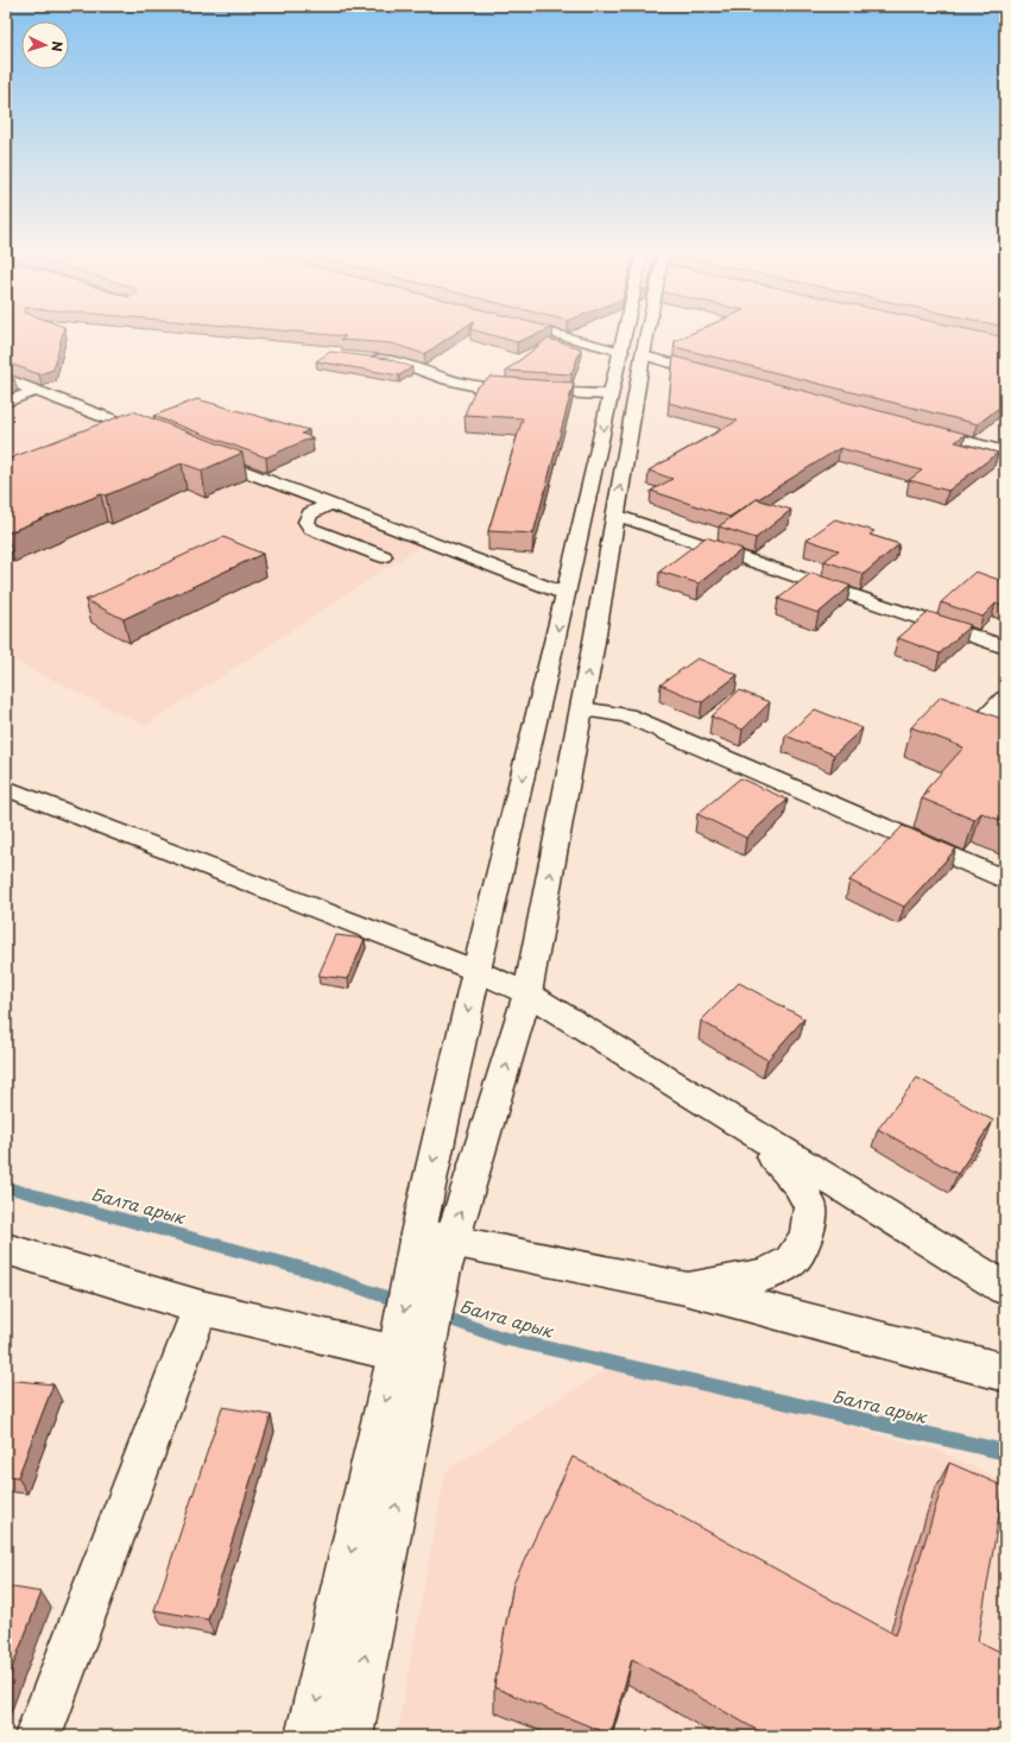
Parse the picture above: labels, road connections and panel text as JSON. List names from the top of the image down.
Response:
{
  "water": ["Балта арык"],
  "north": "right"
}
